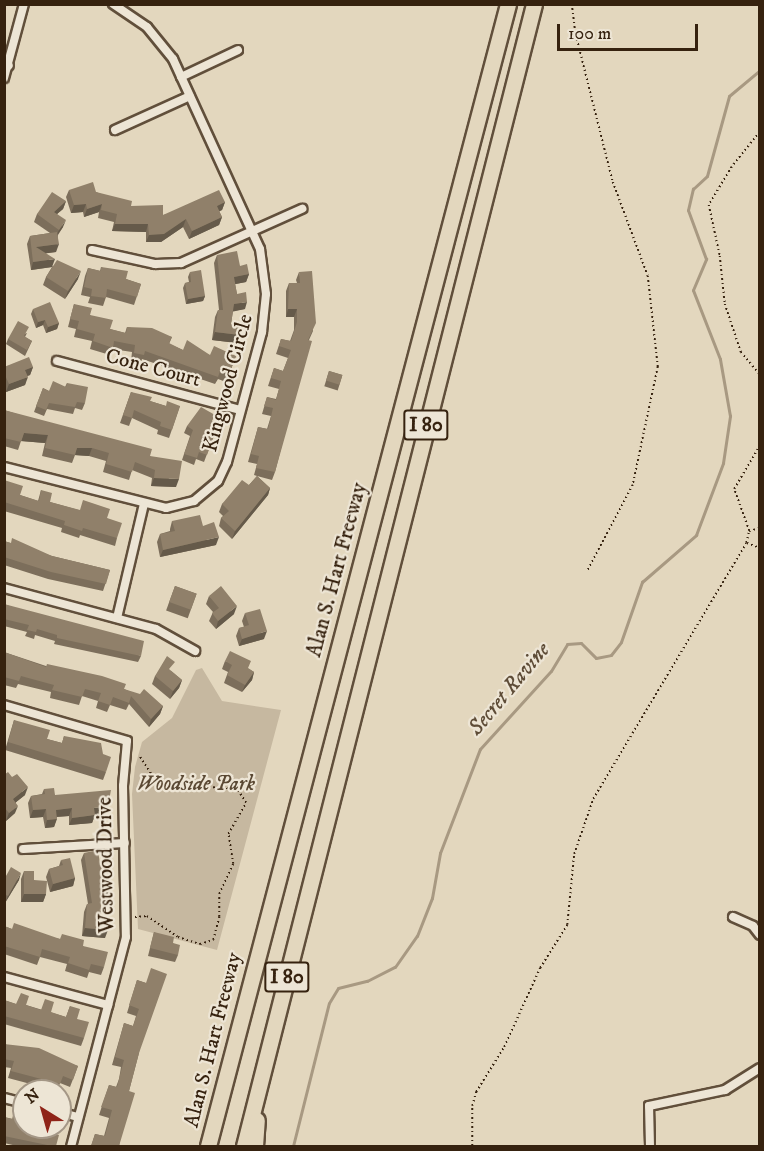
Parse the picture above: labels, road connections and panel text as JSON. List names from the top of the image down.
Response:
{
  "streets": {
    "highway": ["I 80", "Alan S. Hart Freeway"],
    "street": ["Cone Court", "Kingwood Circle", "Westwood Drive"]
  },
  "crossings": [
    ["Cone Court", "Kingwood Circle"]
  ],
  "water": ["Secret Ravine"],
  "parks": ["Woodside Park"],
  "scale_bar": "100 m",
  "north": "top left"
}
